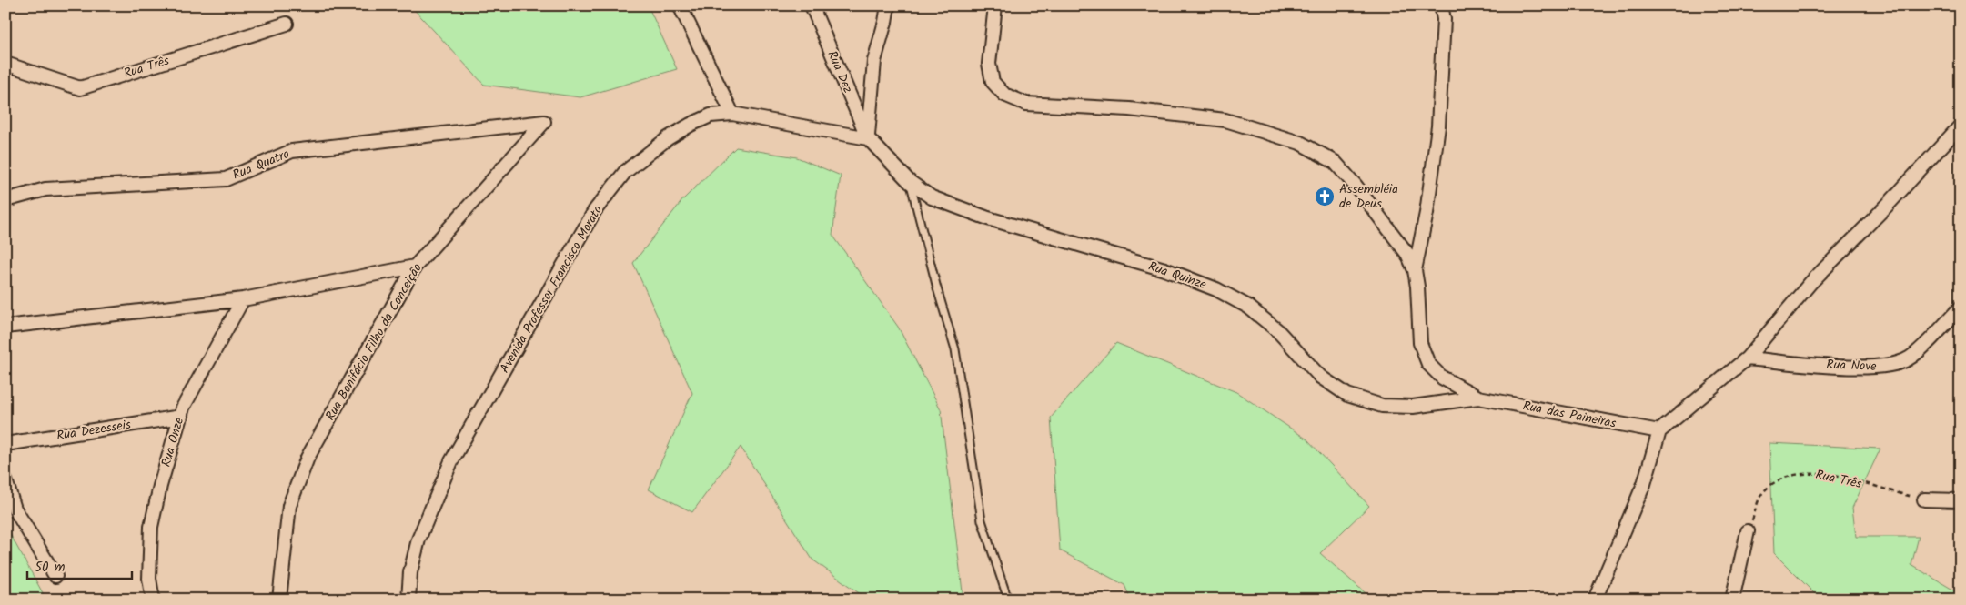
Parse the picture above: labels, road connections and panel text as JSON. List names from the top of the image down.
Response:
{
  "streets": {
    "street": [
      "Rua Três",
      "Rua Dez",
      "Rua Quatro",
      "Rua Quinze",
      "Avenida Professor Francisco Morato",
      "Rua Bonifácio Filho da Conceição",
      "Rua Nove",
      "Rua das Paineiras",
      "Rua Dezesseis",
      "Rua Onze"
    ]
  },
  "crossings": [
    ["Rua Dez", "Rua Quinze"],
    ["Rua Dez", "Avenida Professor Francisco Morato"],
    ["Rua Quatro", "Rua Bonifácio Filho da Conceição"],
    ["Rua Quinze", "Avenida Professor Francisco Morato"],
    ["Rua Quinze", "Rua das Paineiras"],
    ["Rua Dezesseis", "Rua Onze"]
  ],
  "places": {
    "church": ["Assembléia de Deus"]
  },
  "scale_bar": "50 m"
}
